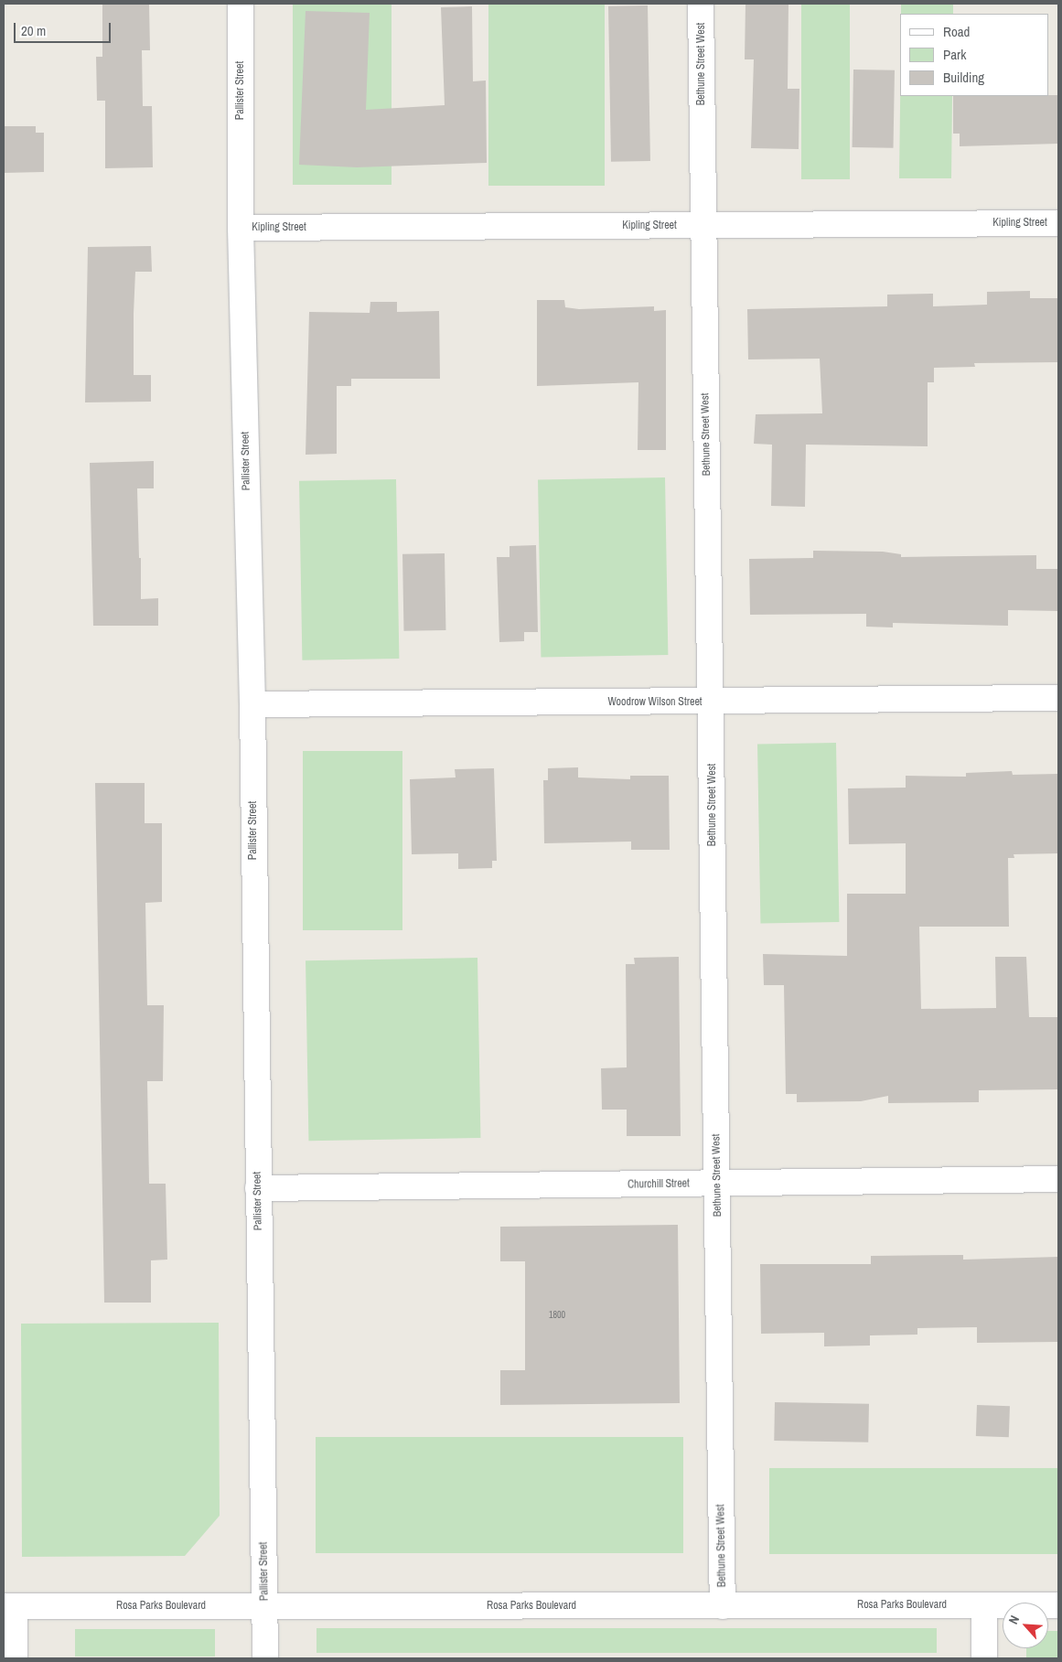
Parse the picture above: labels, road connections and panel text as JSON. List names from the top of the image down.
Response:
{
  "streets": {
    "street": [
      "Bethune Street West",
      "Pallister Street",
      "Kipling Street",
      "Woodrow Wilson Street",
      "Churchill Street",
      "Rosa Parks Boulevard"
    ]
  },
  "crossings": [
    ["Bethune Street West", "Kipling Street"],
    ["Bethune Street West", "Woodrow Wilson Street"],
    ["Bethune Street West", "Churchill Street"],
    ["Bethune Street West", "Rosa Parks Boulevard"],
    ["Pallister Street", "Kipling Street"],
    ["Pallister Street", "Woodrow Wilson Street"],
    ["Pallister Street", "Churchill Street"],
    ["Pallister Street", "Rosa Parks Boulevard"]
  ],
  "house_numbers": ["1800"],
  "legend": ["Road", "Park", "Building"],
  "scale_bar": "20 m",
  "north": "top left"
}
